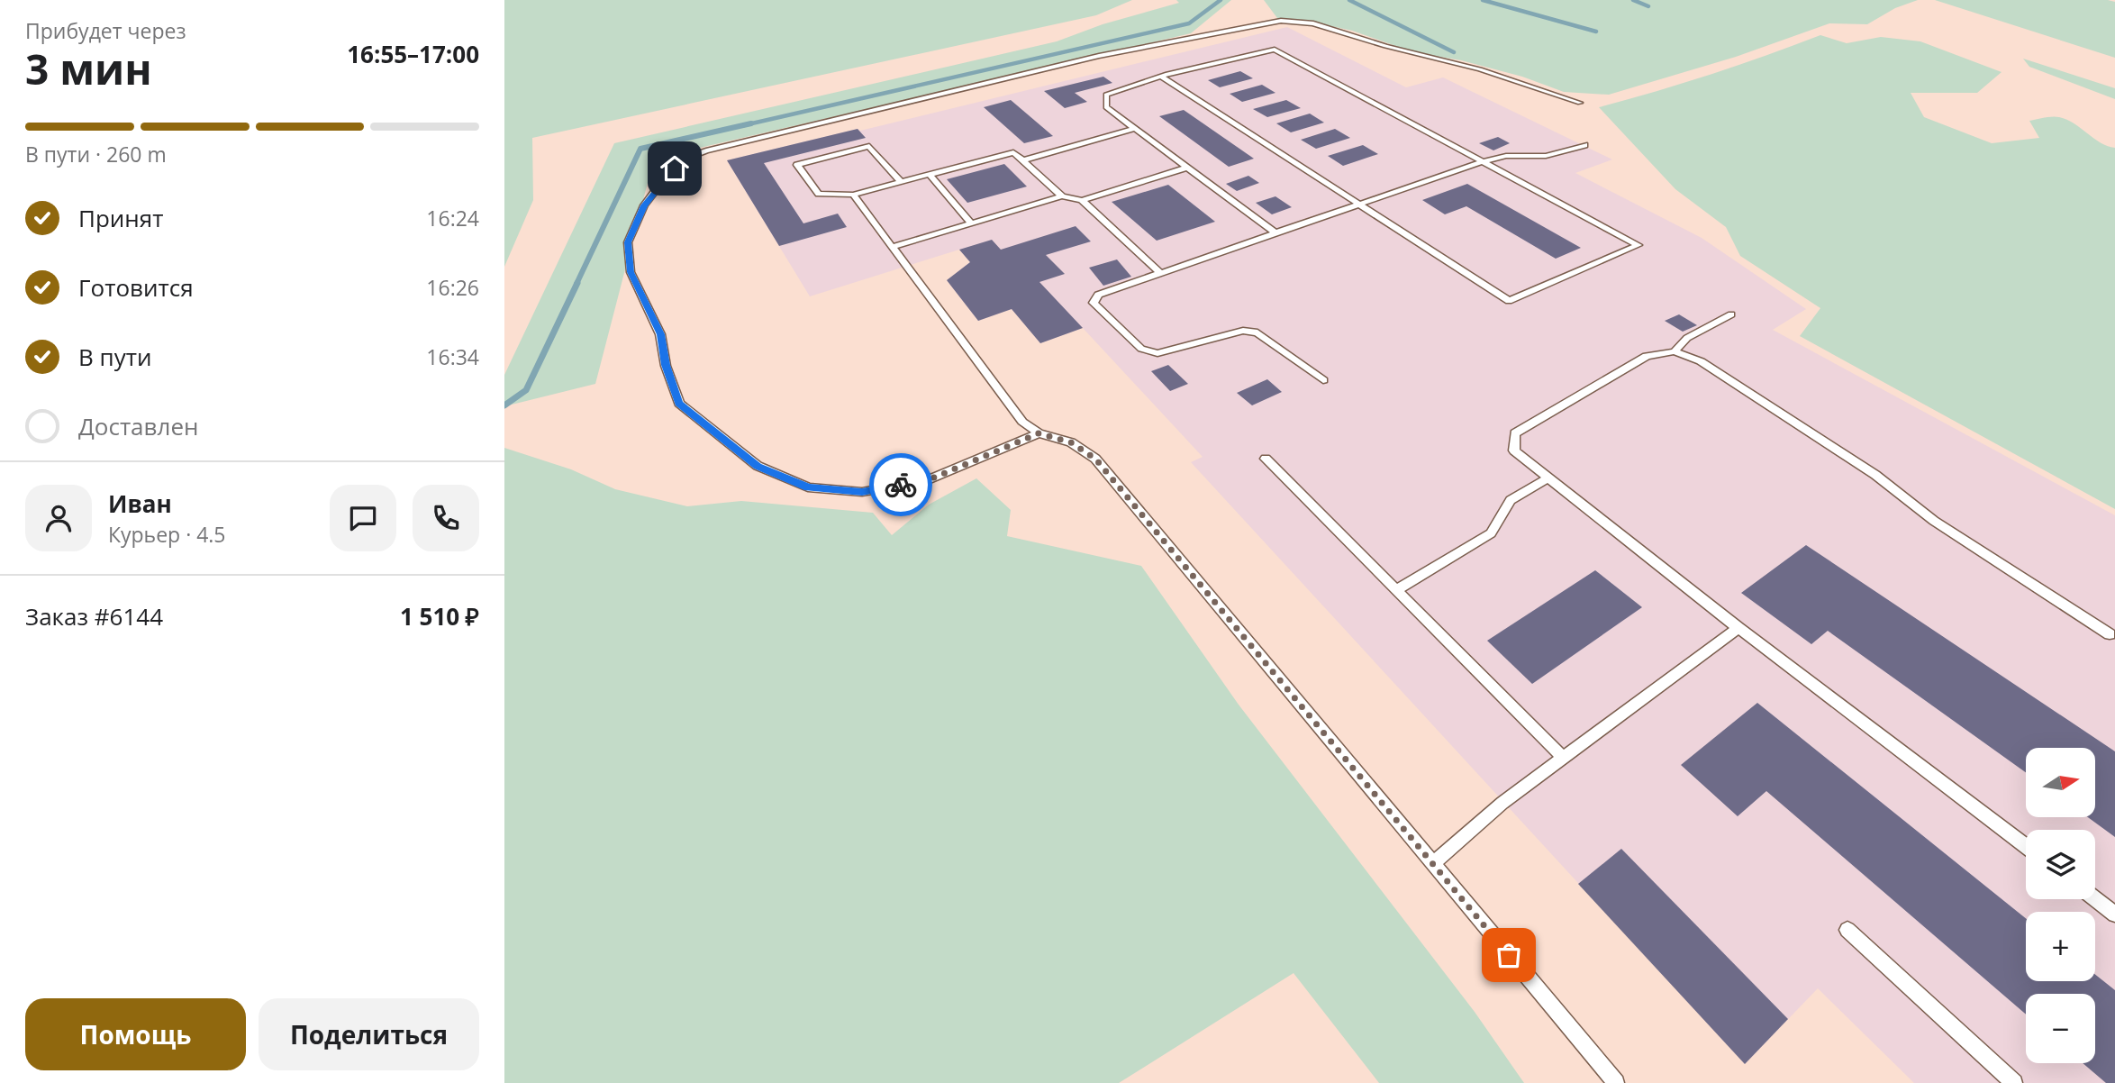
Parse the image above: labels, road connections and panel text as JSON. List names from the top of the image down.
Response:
{
  "north": "right",
  "page": {
    "heading": ["3 мин", "Прибудет через", "16:55–17:00"],
    "panel": [
      "Иван",
      "Курьер · 4.5",
      "Заказ #6144",
      "1 510 ₽"
    ],
    "bar": "В пути · 260 m",
    "list": [
      ["Принят", "16:24"],
      ["Готовится", "16:26"],
      ["В пути", "16:34"],
      "Доставлен"
    ],
    "map_buttons": ["+", "−"],
    "buttons": ["Помощь", "Поделиться"]
  }
}
